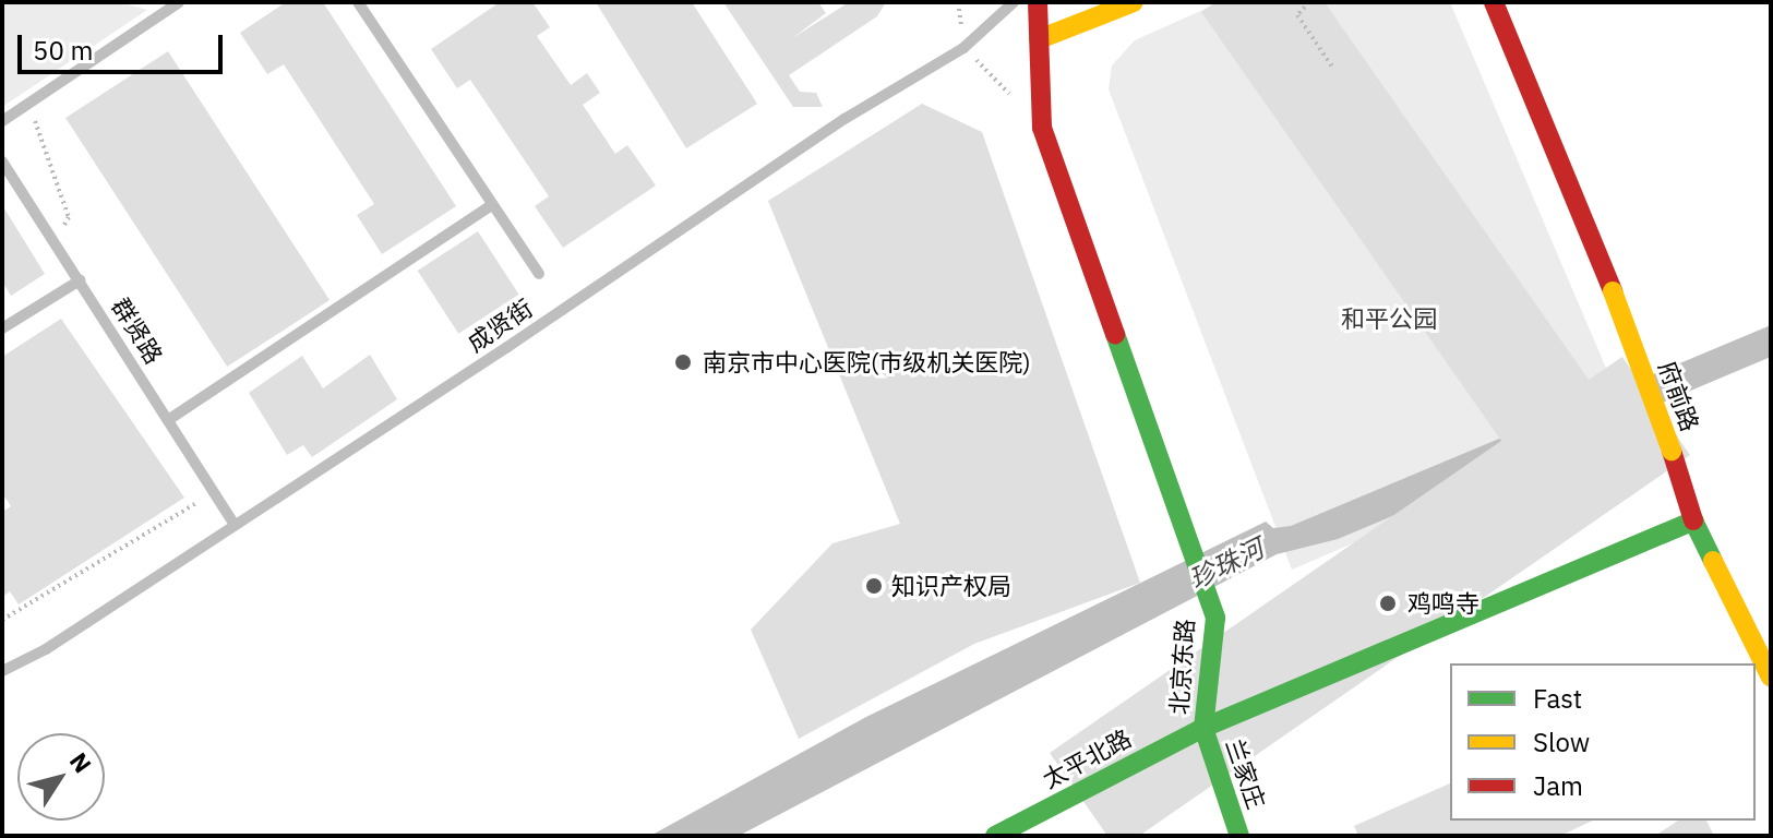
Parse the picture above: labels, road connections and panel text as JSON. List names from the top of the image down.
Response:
{
  "streets": {
    "main road": [
      "府前路",
      "北京东路",
      "太平北路",
      "兰家庄"
    ],
    "lane": ["成贤街", "群贤路"]
  },
  "crossings": [
    ["成贤街", "群贤路"],
    ["府前路", "北京东路"],
    ["北京东路", "太平北路"],
    ["北京东路", "兰家庄"],
    ["太平北路", "兰家庄"]
  ],
  "water": ["珍珠河"],
  "parks": ["和平公园"],
  "places": ["南京市中心医院(市级机关医院)", "知识产权局", "鸡鸣寺"],
  "legend": ["Fast", "Slow", "Jam"],
  "scale_bar": "50 m",
  "north": "top right"
}
